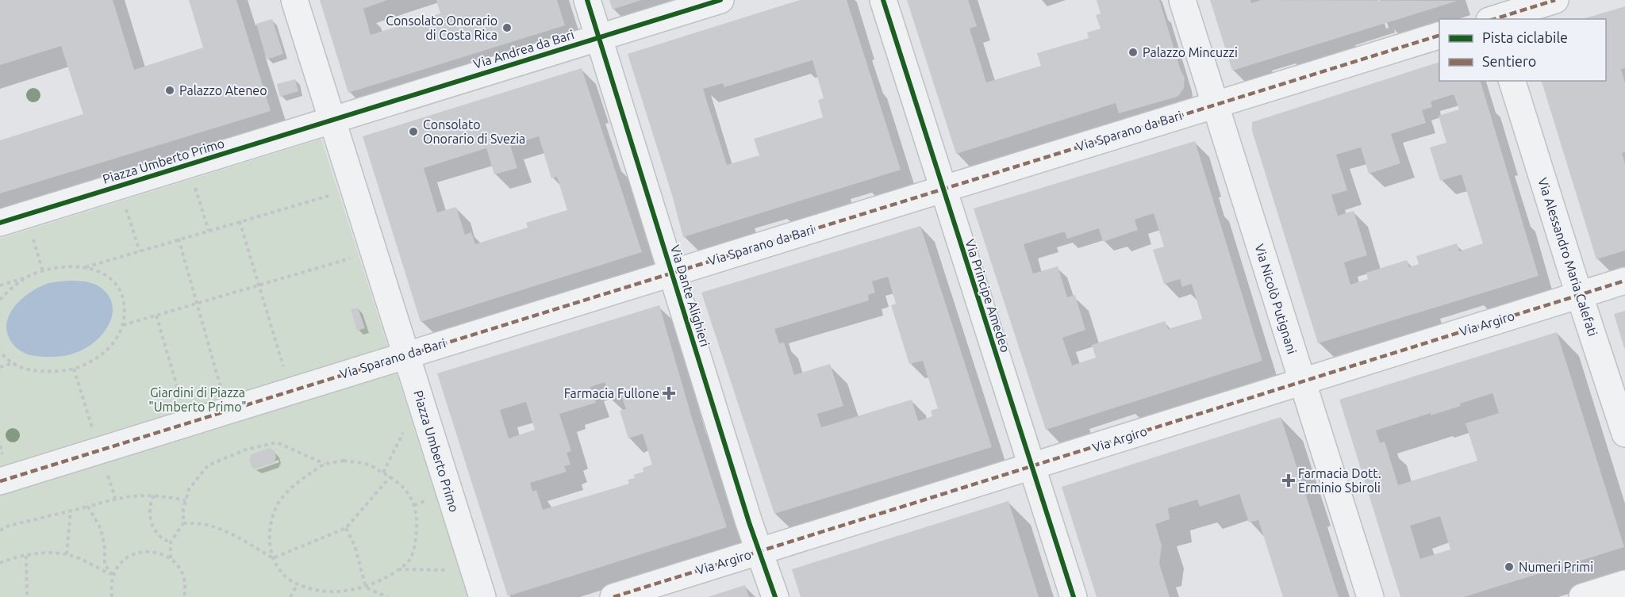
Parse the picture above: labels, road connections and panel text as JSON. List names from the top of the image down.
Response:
{
  "streets": {
    "street": [
      "Via Andrea da Bari",
      "Via Sparano da Bari",
      "Piazza Umberto Primo",
      "Via Alessandro Maria Calefati",
      "Via Dante Alighieri",
      "Via Principe Amedeo",
      "Via Nicolò Putignani",
      "Via Argiro"
    ]
  },
  "crossings": [
    ["Via Andrea da Bari", "Piazza Umberto Primo"],
    ["Via Andrea da Bari", "Via Dante Alighieri"],
    ["Via Sparano da Bari", "Piazza Umberto Primo"],
    ["Via Sparano da Bari", "Via Dante Alighieri"],
    ["Via Sparano da Bari", "Via Principe Amedeo"],
    ["Via Sparano da Bari", "Via Nicolò Putignani"],
    ["Via Alessandro Maria Calefati", "Via Argiro"],
    ["Via Dante Alighieri", "Via Argiro"],
    ["Via Principe Amedeo", "Via Argiro"],
    ["Via Nicolò Putignani", "Via Argiro"]
  ],
  "parks": ["Giardini di Piazza \"Umberto Primo\""],
  "places": {
    "other": [
      "Consolato Onorario di Costa Rica",
      "Palazzo Mincuzzi",
      "Palazzo Ateneo",
      "Consolato Onorario di Svezia",
      "Numeri Primi"
    ],
    "health": ["Farmacia Fullone", "Farmacia Dott. Erminio Sbiroli"]
  },
  "legend": ["Pista ciclabile", "Sentiero"]
}
